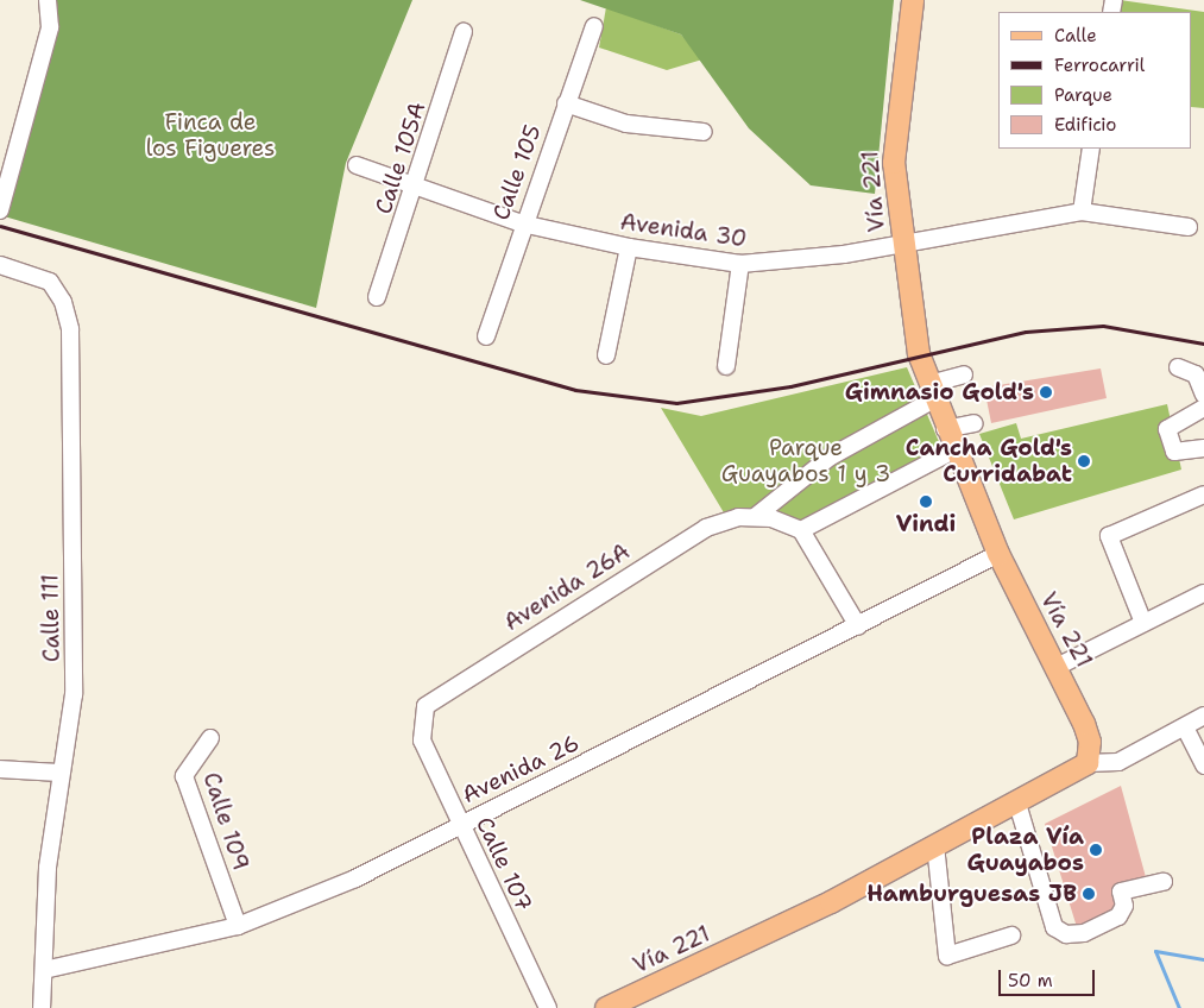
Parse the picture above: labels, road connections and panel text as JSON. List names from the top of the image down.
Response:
{
  "streets": {
    "main road": ["Vía 221"],
    "street": [
      "Calle 105A",
      "Calle 105",
      "Avenida 30",
      "Avenida 26A",
      "Calle 111",
      "Avenida 26",
      "Calle 109",
      "Calle 107"
    ]
  },
  "crossings": [
    ["Calle 105A", "Avenida 30"],
    ["Calle 105", "Avenida 30"],
    ["Vía 221", "Avenida 30"],
    ["Vía 221", "Avenida 26"],
    ["Avenida 26A", "Calle 107"],
    ["Calle 111", "Avenida 26"],
    ["Avenida 26", "Calle 109"],
    ["Avenida 26", "Calle 107"]
  ],
  "parks": ["Finca de los Figueres", "Parque Guayabos 1 y 3"],
  "places": [
    "Gimnasio Gold's",
    "Cancha Gold's Curridabat",
    "Vindi",
    "Plaza Vía Guayabos",
    "Hamburguesas JB"
  ],
  "legend": [
    "Calle",
    "Ferrocarril",
    "Parque",
    "Edificio"
  ],
  "scale_bar": "50 m"
}
